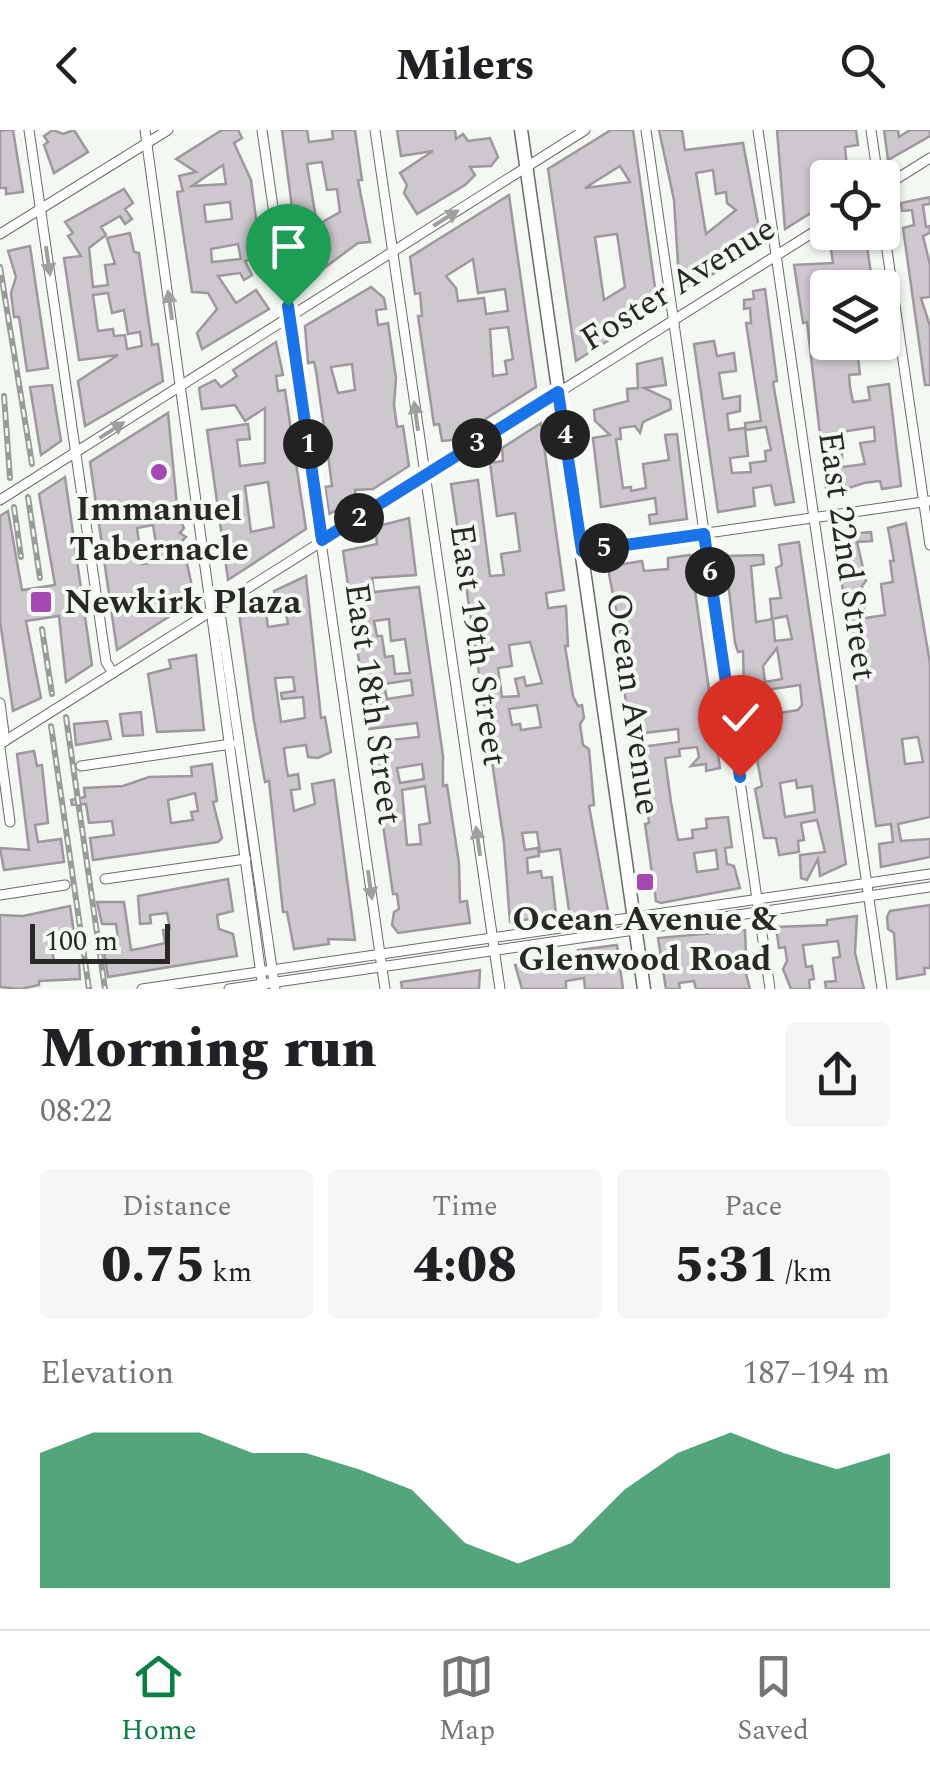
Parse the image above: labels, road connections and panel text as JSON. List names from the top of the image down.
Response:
{
  "streets": {
    "main road": ["Ocean Avenue"],
    "street": [
      "Foster Avenue",
      "East 22nd Street",
      "East 19th Street",
      "East 18th Street"
    ]
  },
  "crossings": [
    ["Foster Avenue", "East 22nd Street"],
    ["Foster Avenue", "East 19th Street"],
    ["Foster Avenue", "East 18th Street"],
    ["Foster Avenue", "Ocean Avenue"]
  ],
  "one_way": ["East 19th Street", "East 18th Street"],
  "places": {
    "other": ["Immanuel Tabernacle"],
    "transit": ["Newkirk Plaza", "Ocean Avenue & Glenwood Road"]
  },
  "scale_bar": "100 m",
  "page": {
    "header": "Milers",
    "pins": [
      "4",
      "3",
      "1",
      "2",
      "5",
      "6"
    ],
    "scale": "100 m",
    "heading": ["Morning run", "08:22"],
    "stats": [
      ["Distance", "0.75 km"],
      ["Time", "4:08"],
      ["Pace", "5:31 /km"]
    ],
    "chart": ["Elevation", "187–194 m"],
    "tabs": ["Home", "Map", "Saved"]
  }
}
